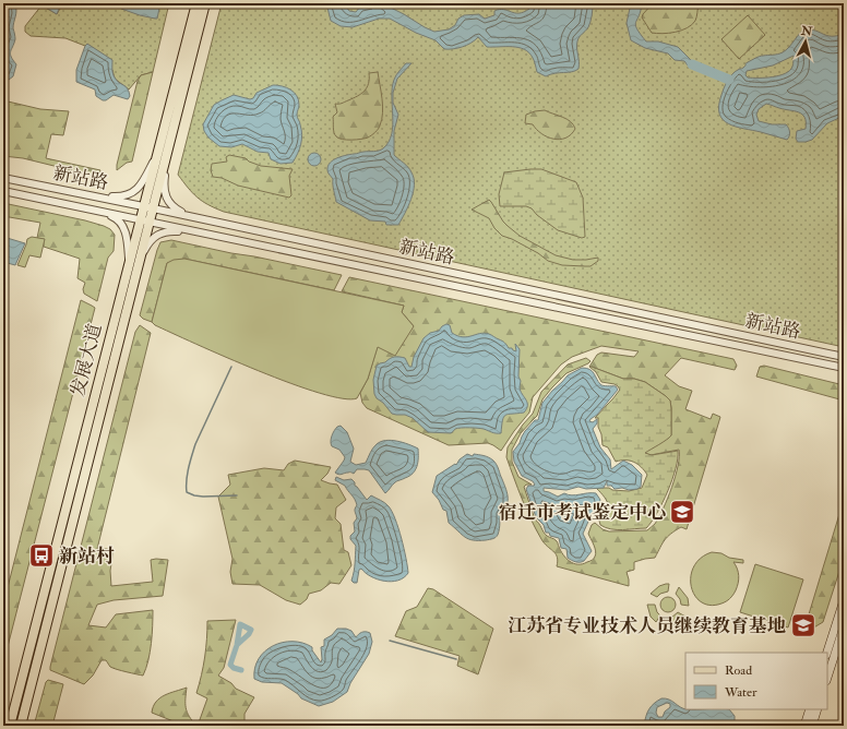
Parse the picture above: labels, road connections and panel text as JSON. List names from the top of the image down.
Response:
{
  "streets": {
    "main road": ["发展大道"],
    "street": ["新站路"]
  },
  "crossings": [
    ["新站路", "发展大道"]
  ],
  "places": {
    "school or university": ["宿迁市考试鉴定中心", "江苏省专业技术人员继续教育基地"],
    "bus stop": ["新站村"]
  },
  "legend": ["Road", "Water"],
  "north": "top"
}
